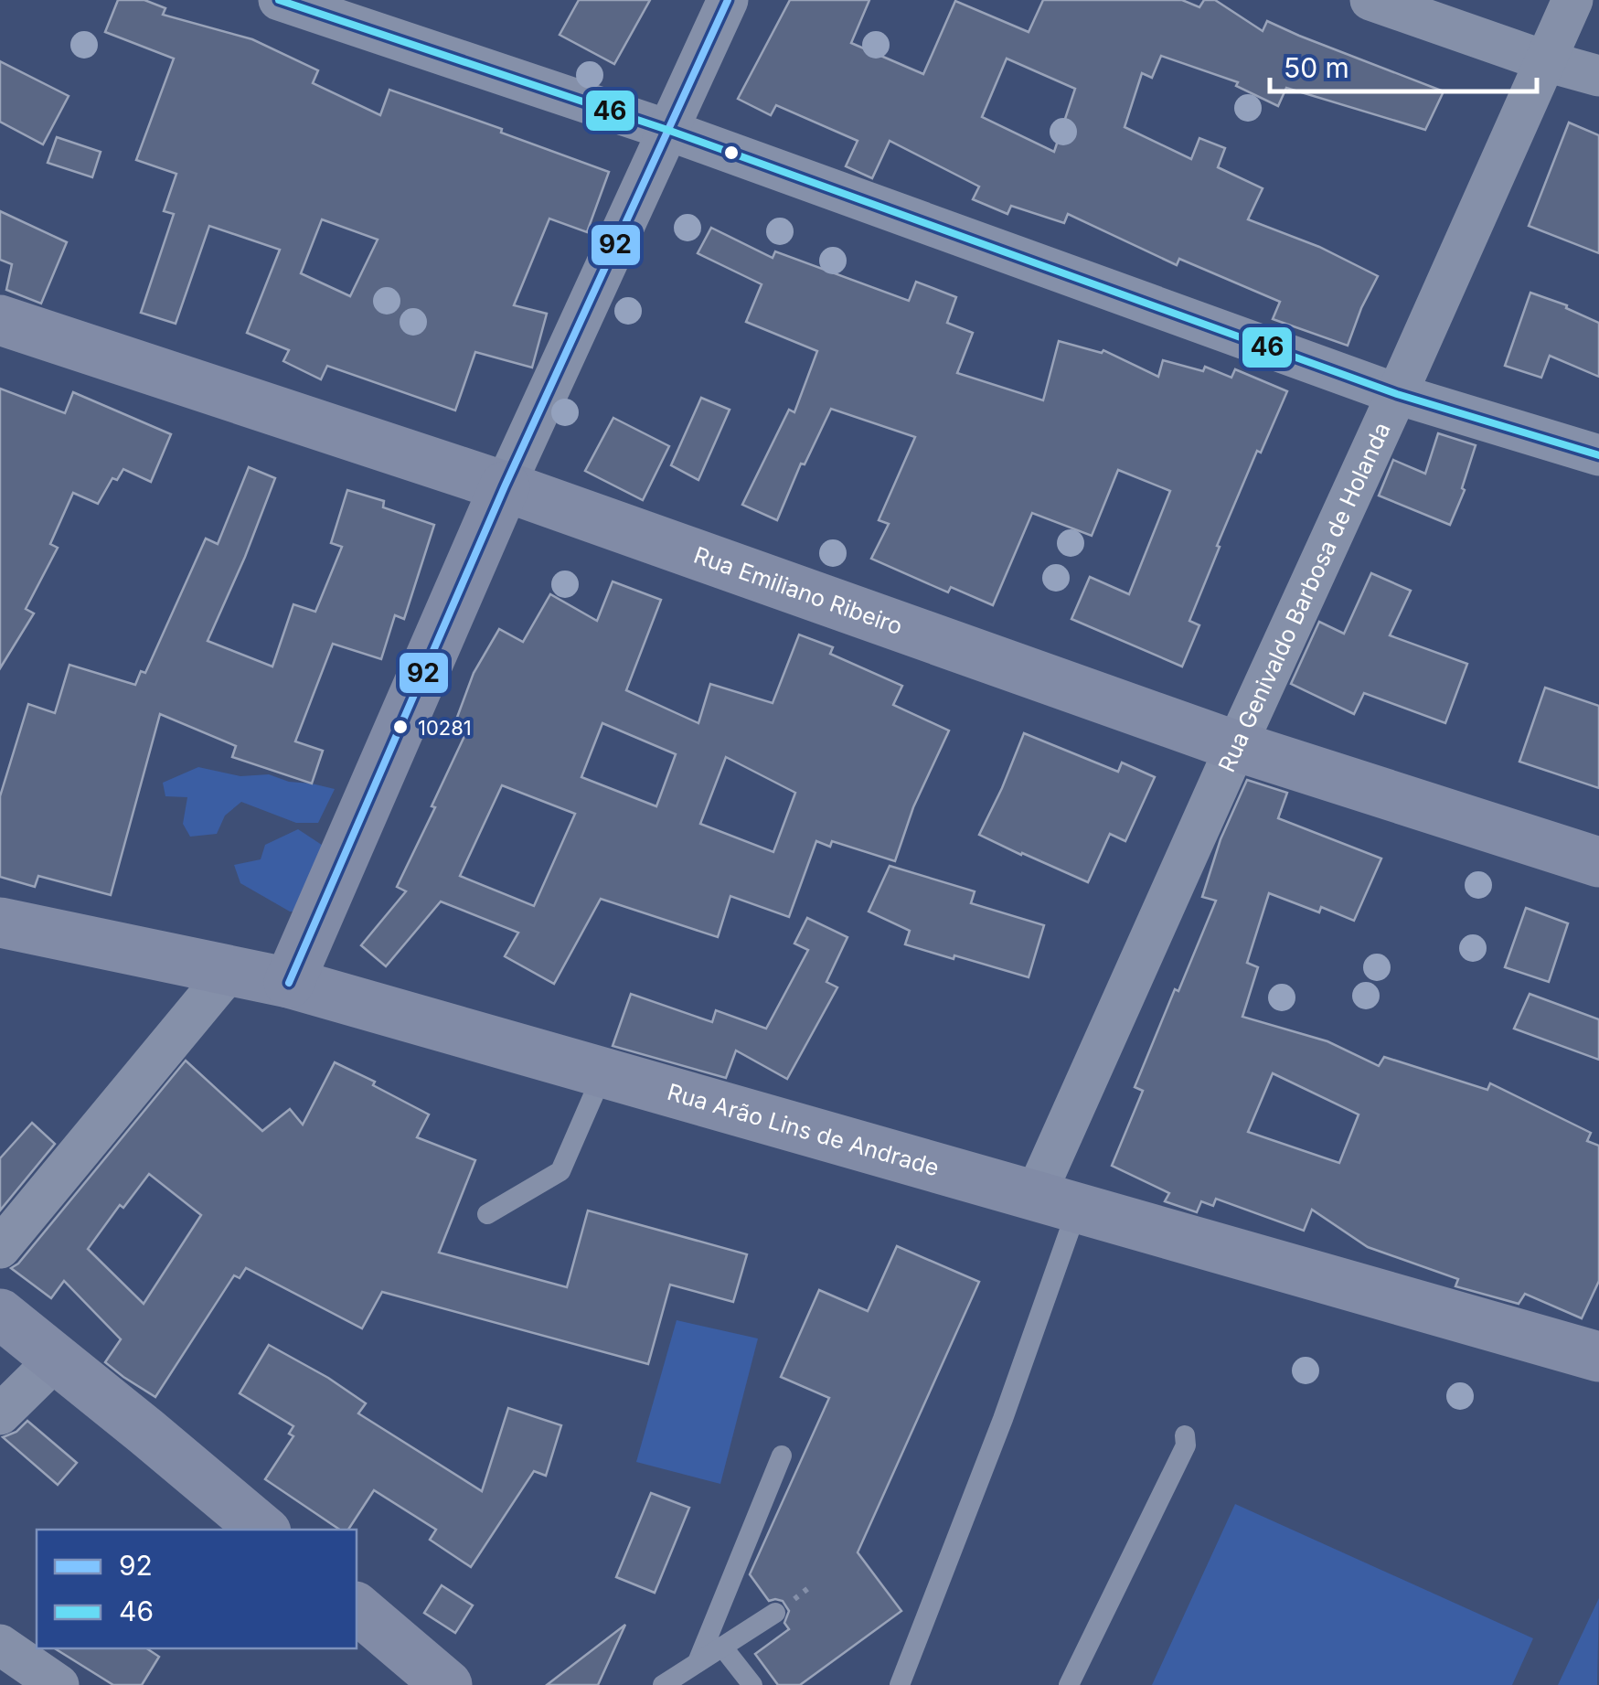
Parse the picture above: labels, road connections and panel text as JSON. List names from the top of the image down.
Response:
{
  "streets": {
    "main road": ["Rua Emiliano Ribeiro", "Rua Arão Lins de Andrade"],
    "street": ["Rua Genivaldo Barbosa de Holanda"]
  },
  "crossings": [
    ["Rua Emiliano Ribeiro", "Rua Genivaldo Barbosa de Holanda"],
    ["Rua Genivaldo Barbosa de Holanda", "Rua Arão Lins de Andrade"]
  ],
  "places": ["10281"],
  "lines": ["transit line 92", "transit line 46"],
  "legend": ["92", "46"],
  "scale_bar": "50 m"
}
